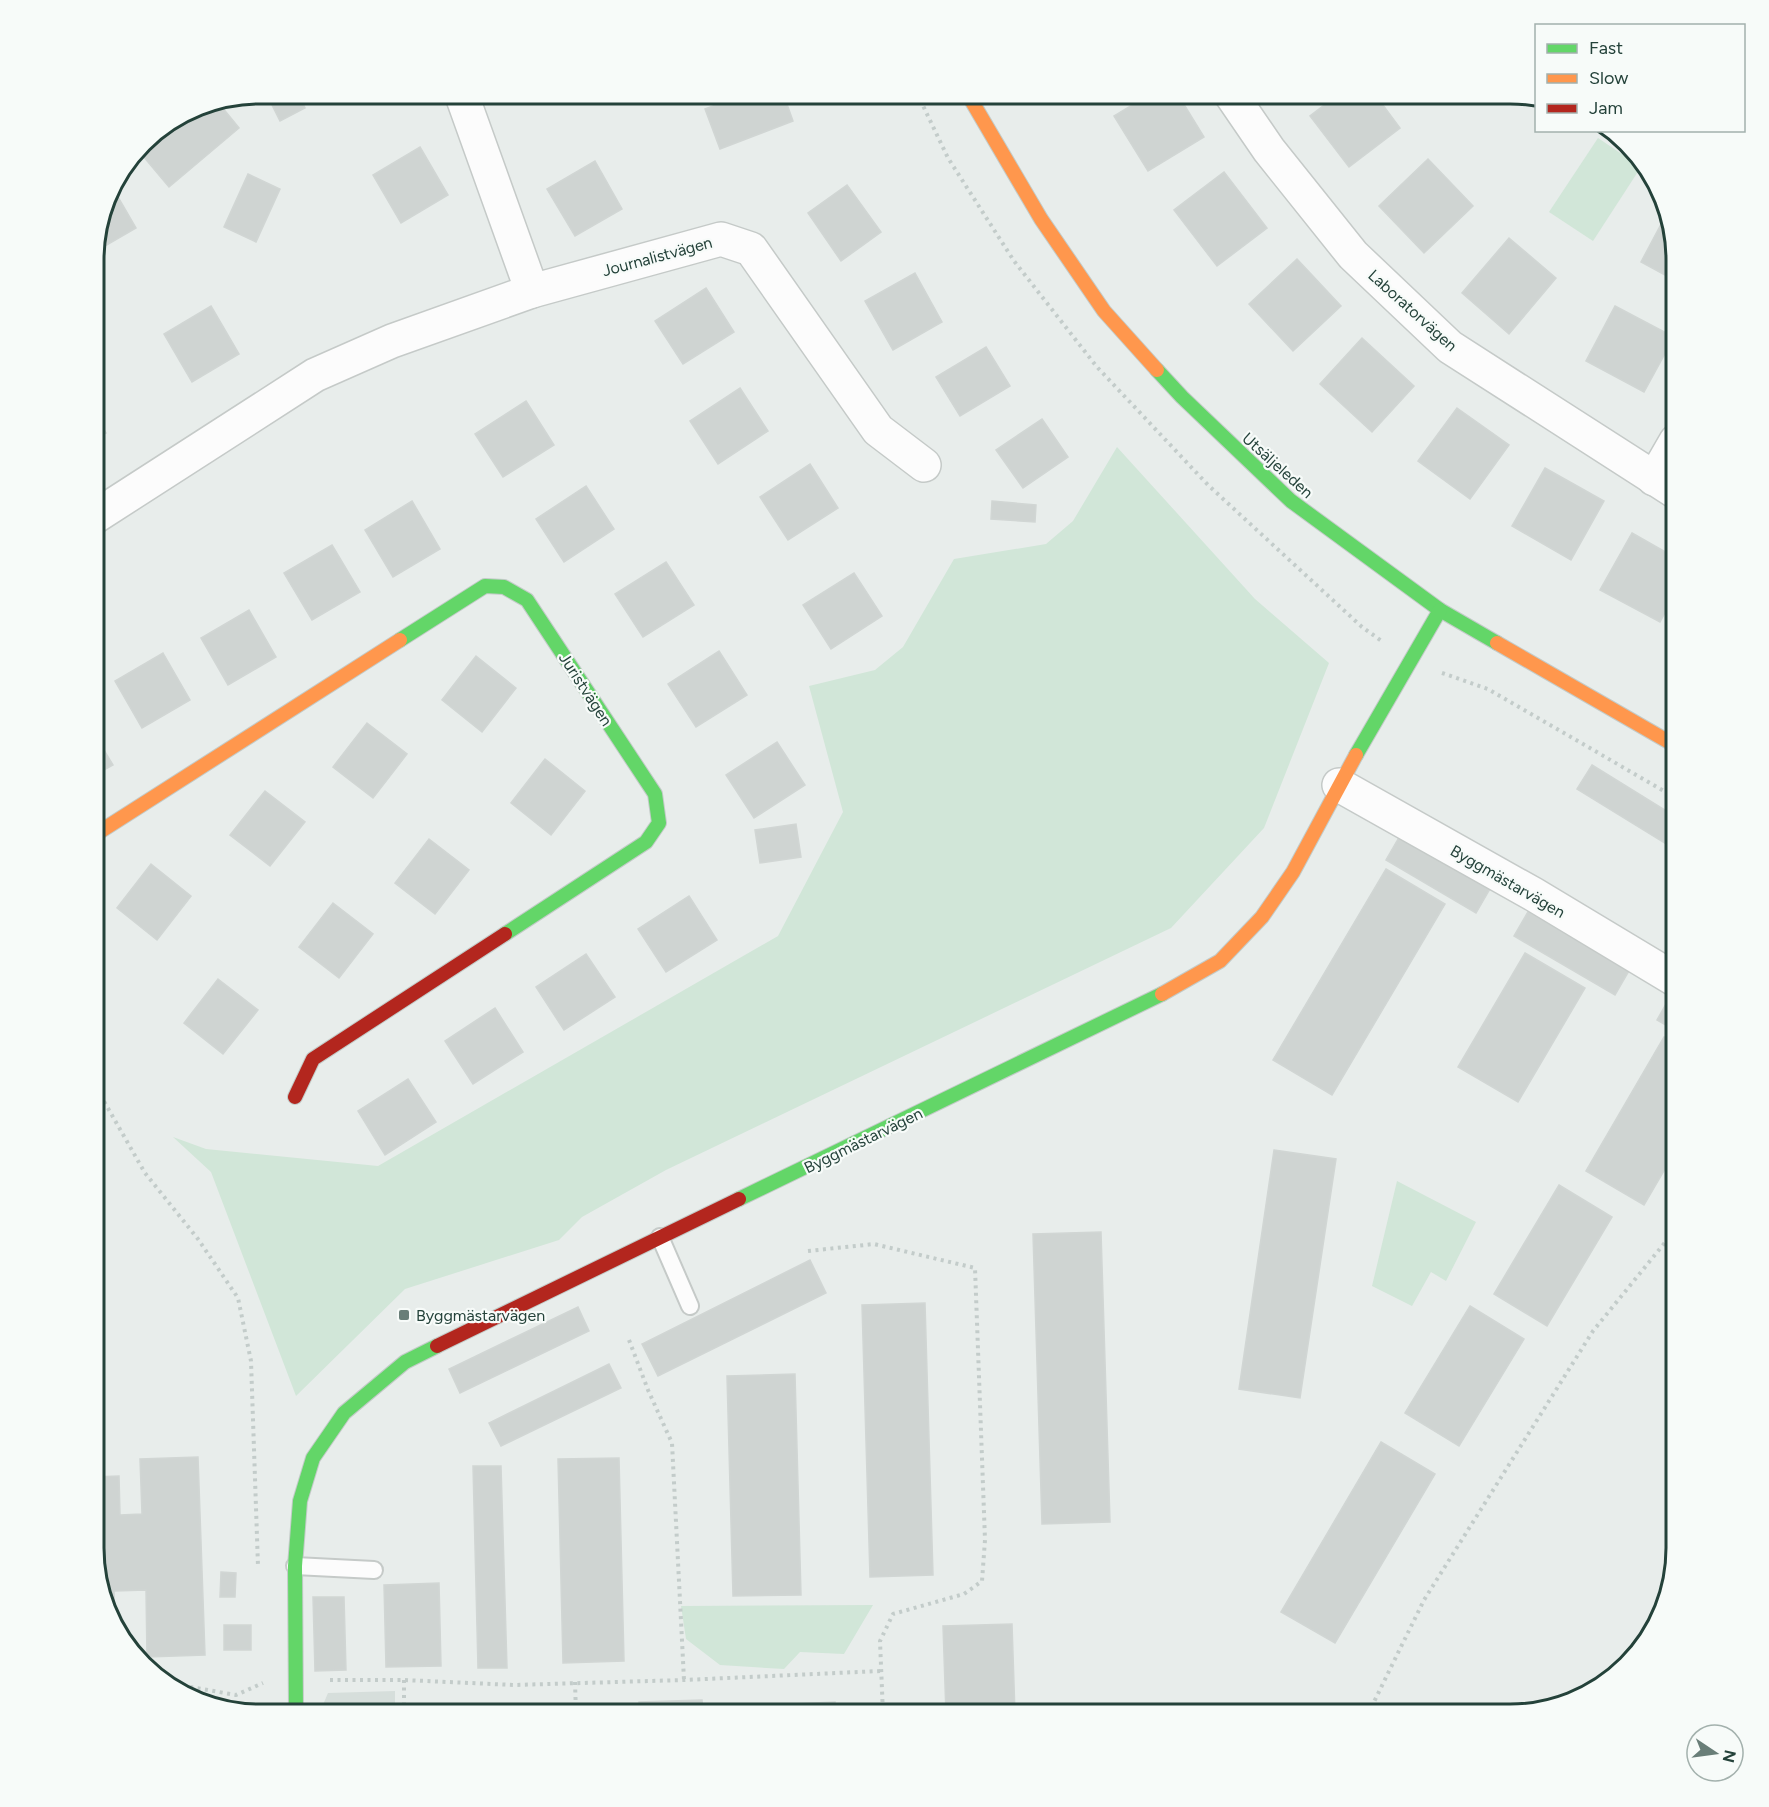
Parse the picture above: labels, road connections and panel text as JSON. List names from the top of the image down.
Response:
{
  "streets": {
    "street": [
      "Journalistvägen",
      "Laboratorvägen",
      "Utsäljeleden",
      "Juristvägen",
      "Byggmästarvägen"
    ]
  },
  "crossings": [
    ["Utsäljeleden", "Byggmästarvägen"]
  ],
  "places": {
    "transit": ["Byggmästarvägen"]
  },
  "legend": ["Fast", "Slow", "Jam"],
  "north": "right"
}
